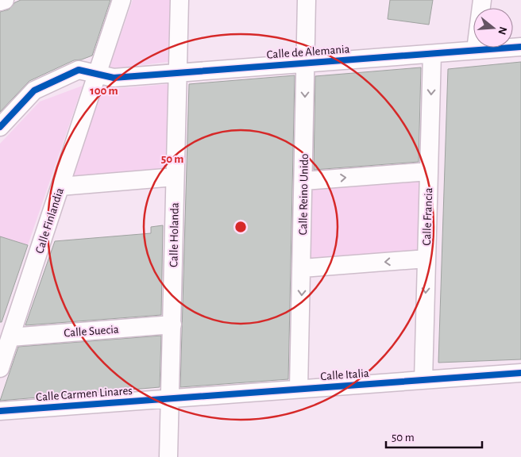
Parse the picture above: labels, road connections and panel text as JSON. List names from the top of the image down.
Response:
{
  "streets": {
    "street": [
      "Calle de Alemania",
      "Calle Reino Unido",
      "Calle Francia",
      "Calle Finlandia",
      "Calle Holanda",
      "Calle Suecia",
      "Calle Italia",
      "Calle Carmen Linares"
    ]
  },
  "crossings": [
    ["Calle de Alemania", "Calle Reino Unido"],
    ["Calle de Alemania", "Calle Francia"],
    ["Calle de Alemania", "Calle Finlandia"],
    ["Calle de Alemania", "Calle Holanda"],
    ["Calle Reino Unido", "Calle Italia"],
    ["Calle Francia", "Calle Italia"],
    ["Calle Finlandia", "Calle Suecia"],
    ["Calle Holanda", "Calle Suecia"],
    ["Calle Holanda", "Calle Italia"],
    ["Calle Holanda", "Calle Carmen Linares"],
    ["Calle Italia", "Calle Carmen Linares"]
  ],
  "one_way": ["Calle Reino Unido", "Calle Francia"],
  "scale_bar": "50 m",
  "north": "right",
  "rings": ["100 m", "50 m"]
}
